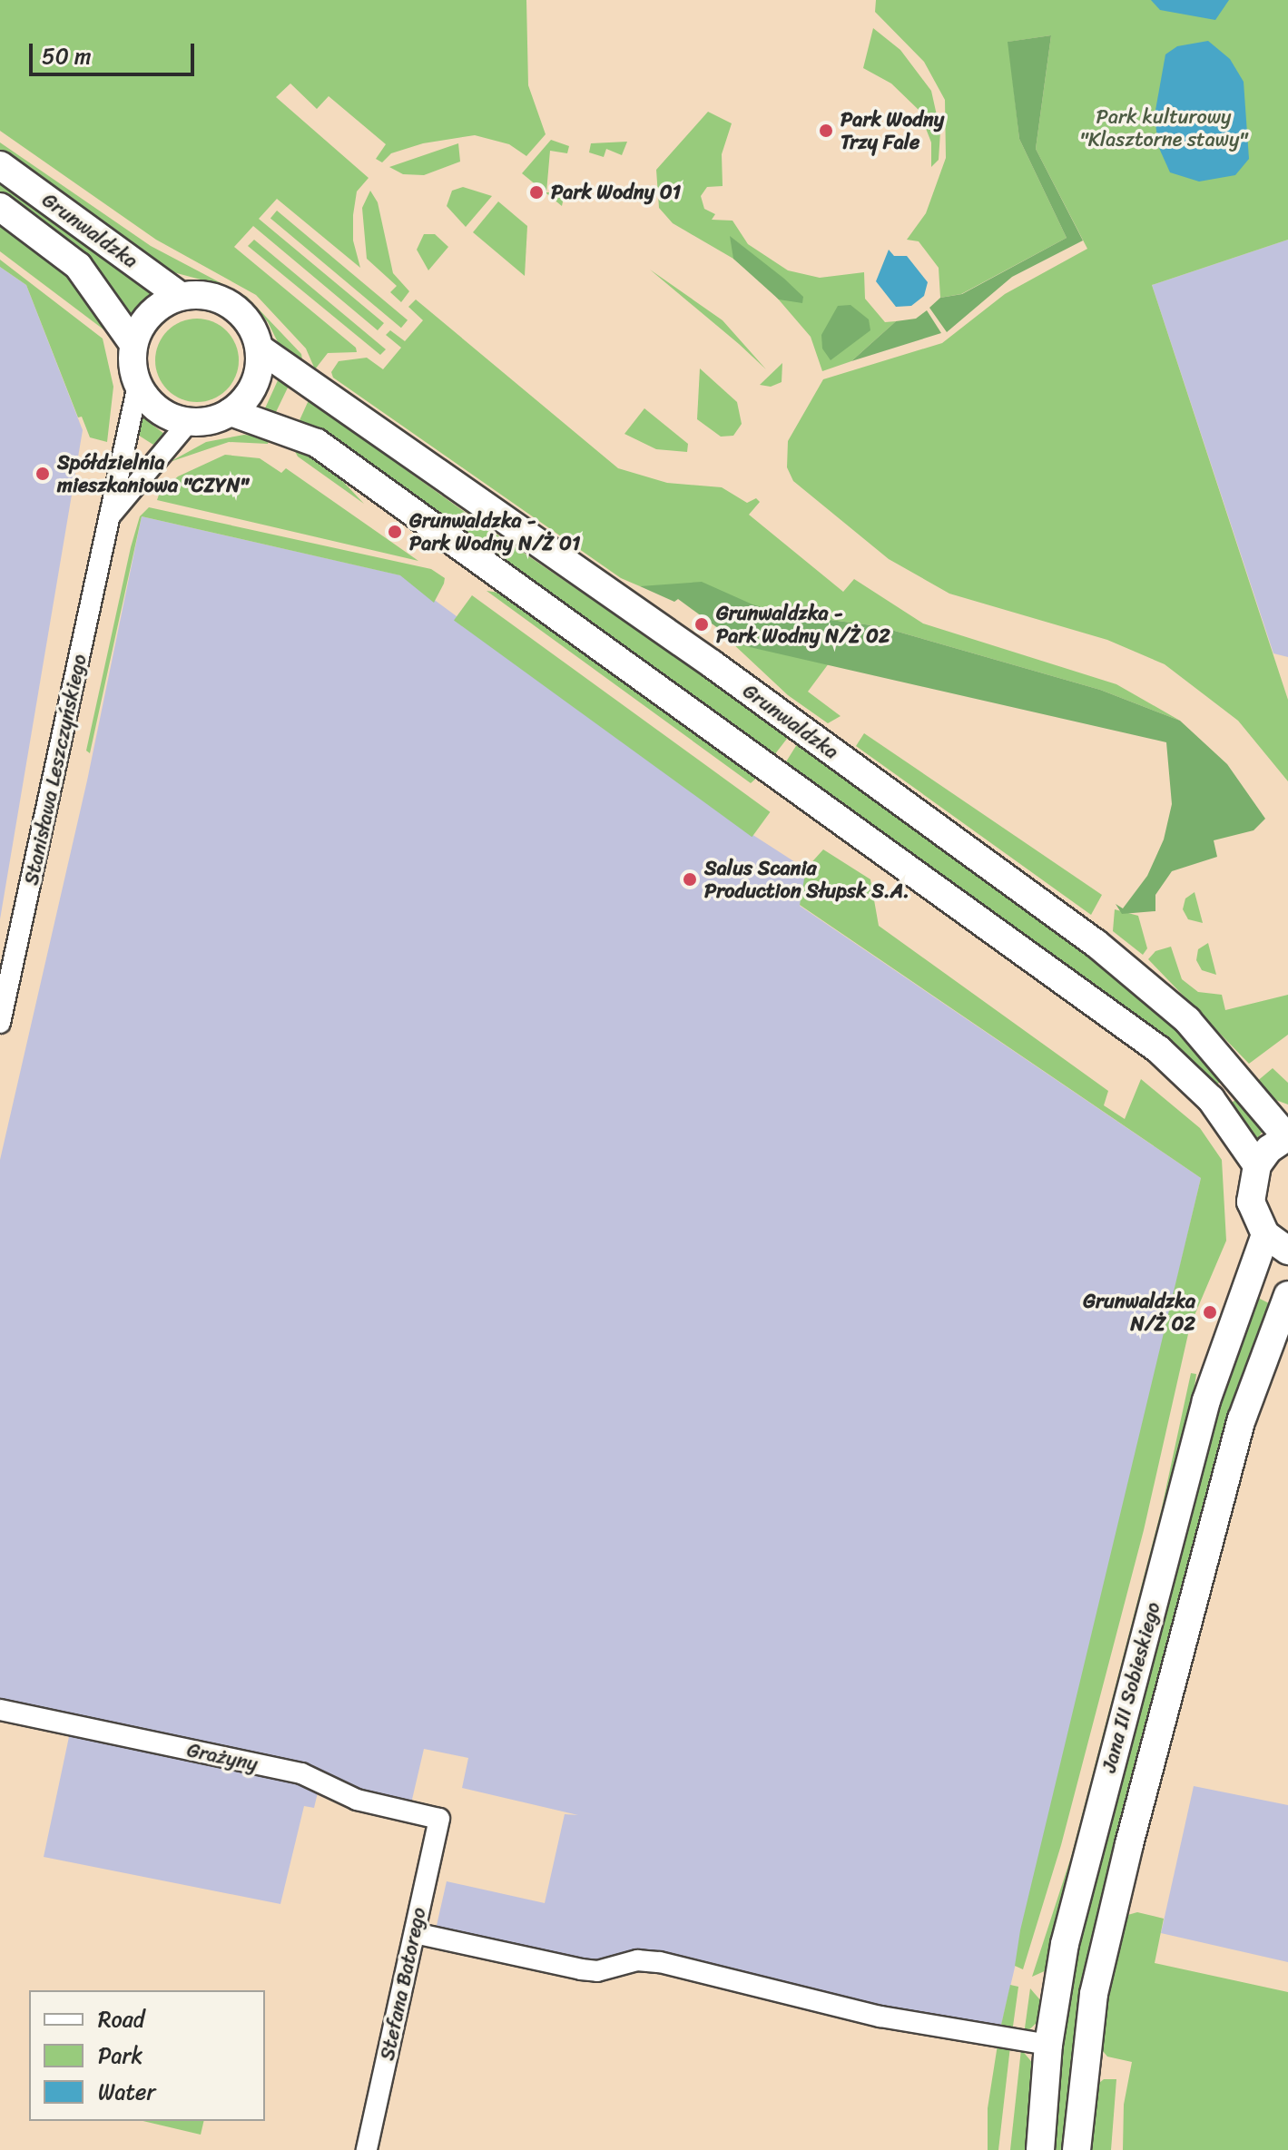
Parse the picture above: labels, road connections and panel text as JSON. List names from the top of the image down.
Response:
{
  "streets": {
    "street": [
      "Grunwaldzka",
      "Stanisława Leszczyńskiego",
      "Jana III Sobieskiego",
      "Grażyny",
      "Stefana Batorego"
    ]
  },
  "crossings": [
    ["Grunwaldzka", "Stanisława Leszczyńskiego"],
    ["Grażyny", "Stefana Batorego"]
  ],
  "parks": ["Park kulturowy \"Klasztorne stawy\""],
  "places": [
    "Park Wodny Trzy Fale",
    "Park Wodny 01",
    "Spółdzielnia mieszkaniowa \"CZYN\"",
    "Grunwaldzka - Park Wodny N/Ż 01",
    "Grunwaldzka - Park Wodny N/Ż 02",
    "Salus Scania Production Słupsk S.A.",
    "Grunwaldzka N/Ż 02"
  ],
  "legend": ["Road", "Park", "Water"],
  "scale_bar": "50 m"
}
